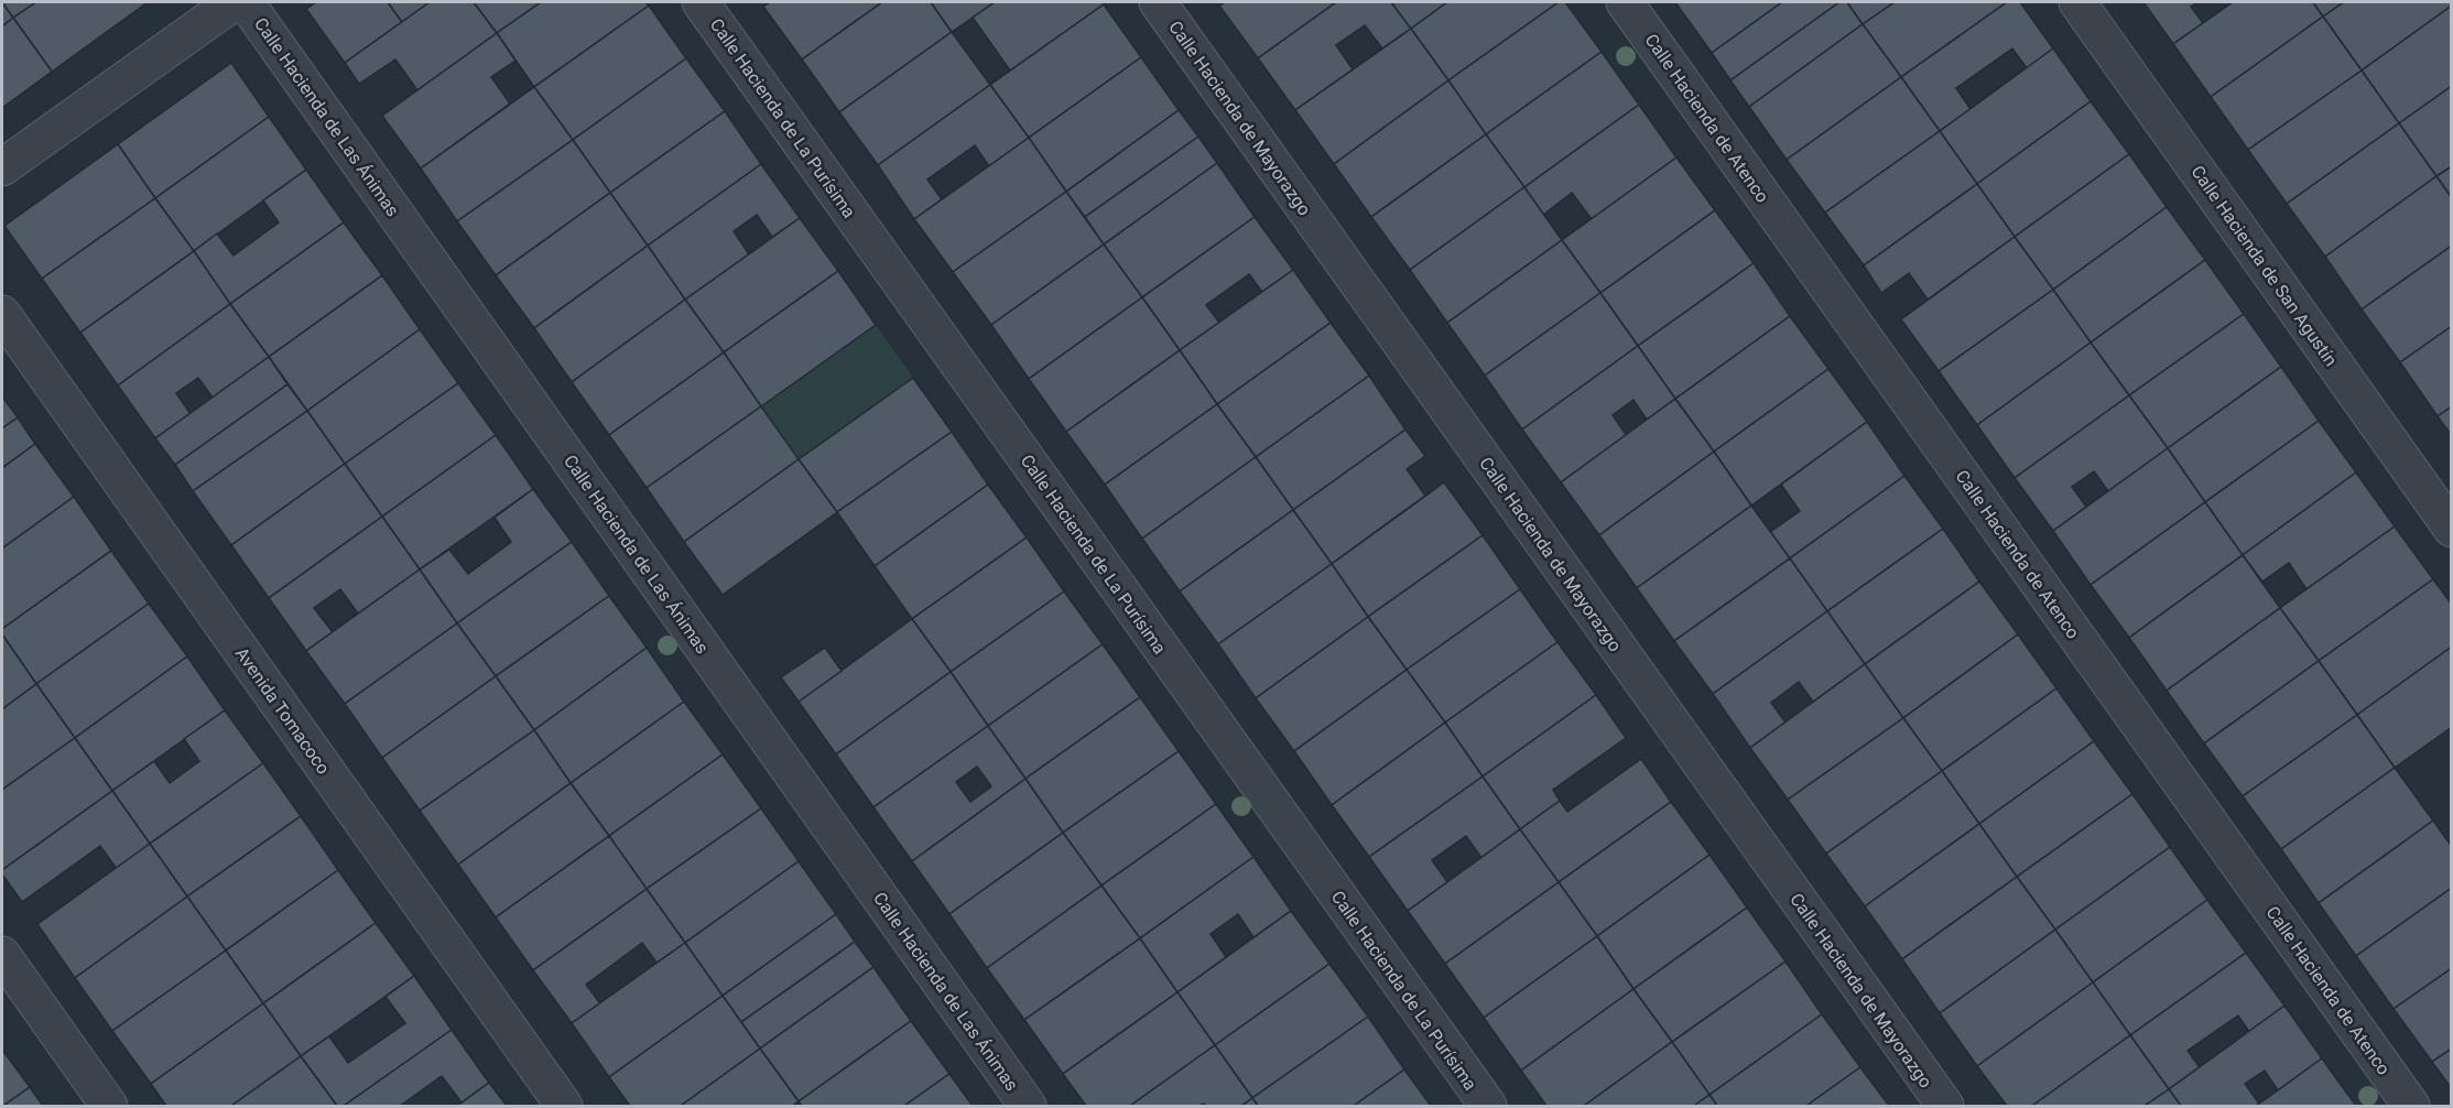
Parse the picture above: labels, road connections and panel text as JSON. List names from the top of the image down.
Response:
{
  "streets": {
    "street": [
      "Calle Hacienda de Las Ánimas",
      "Calle Hacienda de La Purísima",
      "Calle Hacienda de Mayorazgo",
      "Calle Hacienda de Atenco",
      "Calle Hacienda de San Agustín",
      "Avenida Tomacoco"
    ]
  }
}
